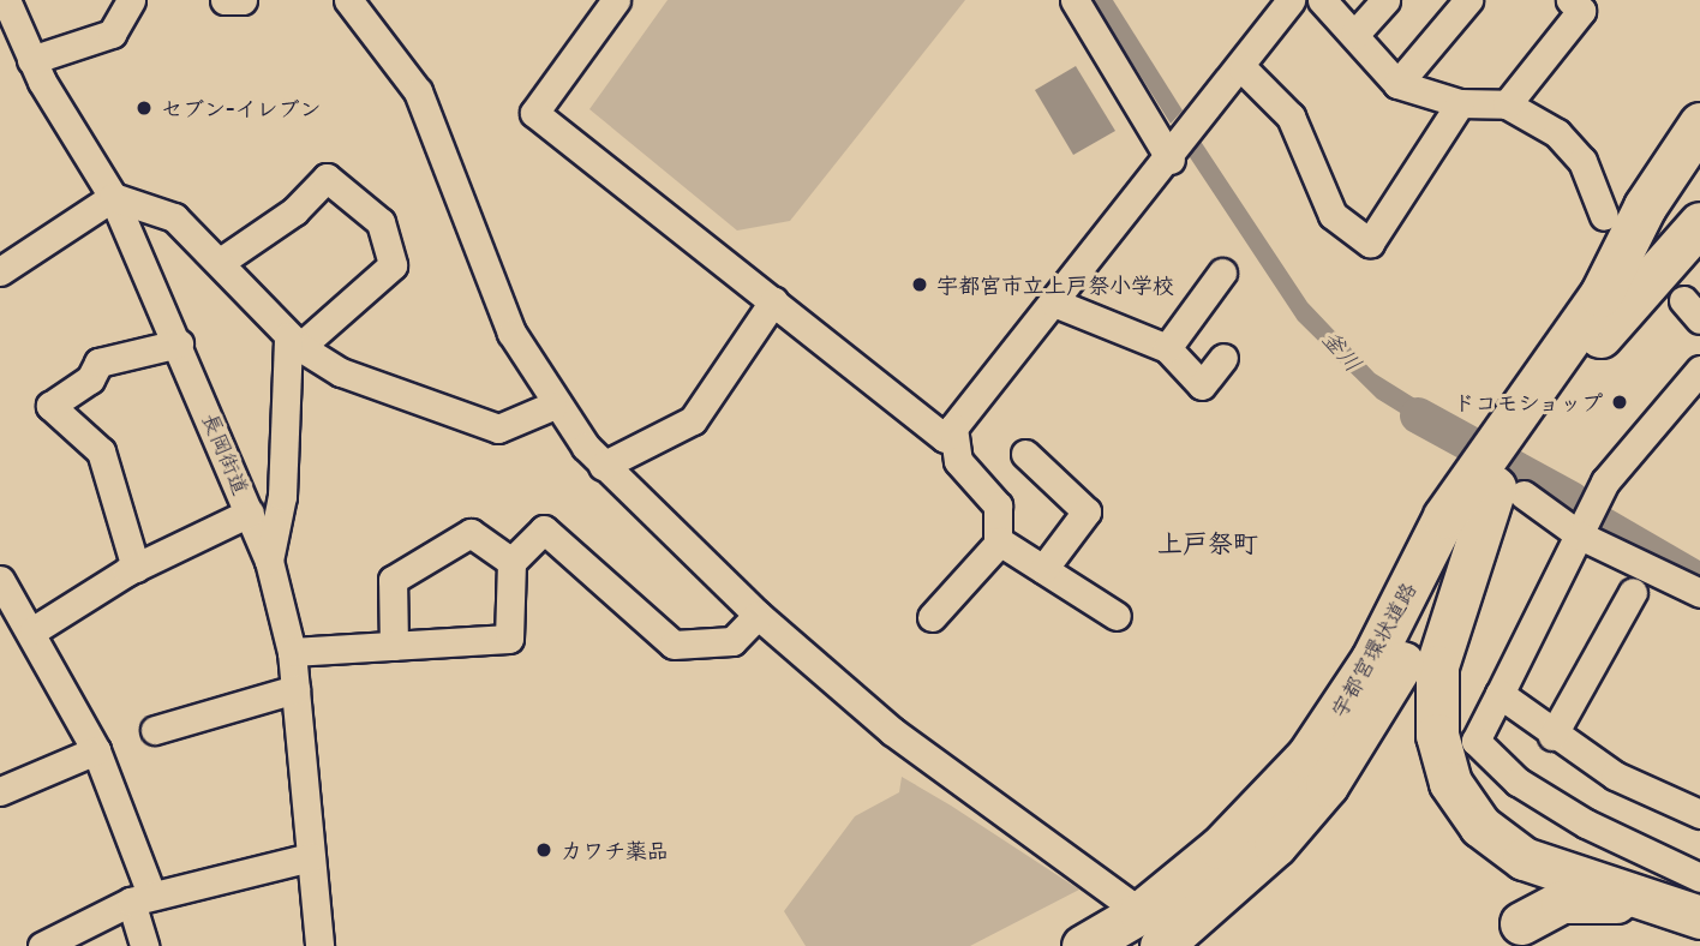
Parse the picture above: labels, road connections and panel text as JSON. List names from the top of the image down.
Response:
{
  "streets": {
    "highway": ["宇都宮環状道路"],
    "street": ["長岡街道"]
  },
  "districts": ["上戸祭町"],
  "water": ["釜川"],
  "places": [
    "セブン-イレブン",
    "宇都宮市立上戸祭小学校",
    "ドコモショップ",
    "カワチ薬品"
  ]
}
